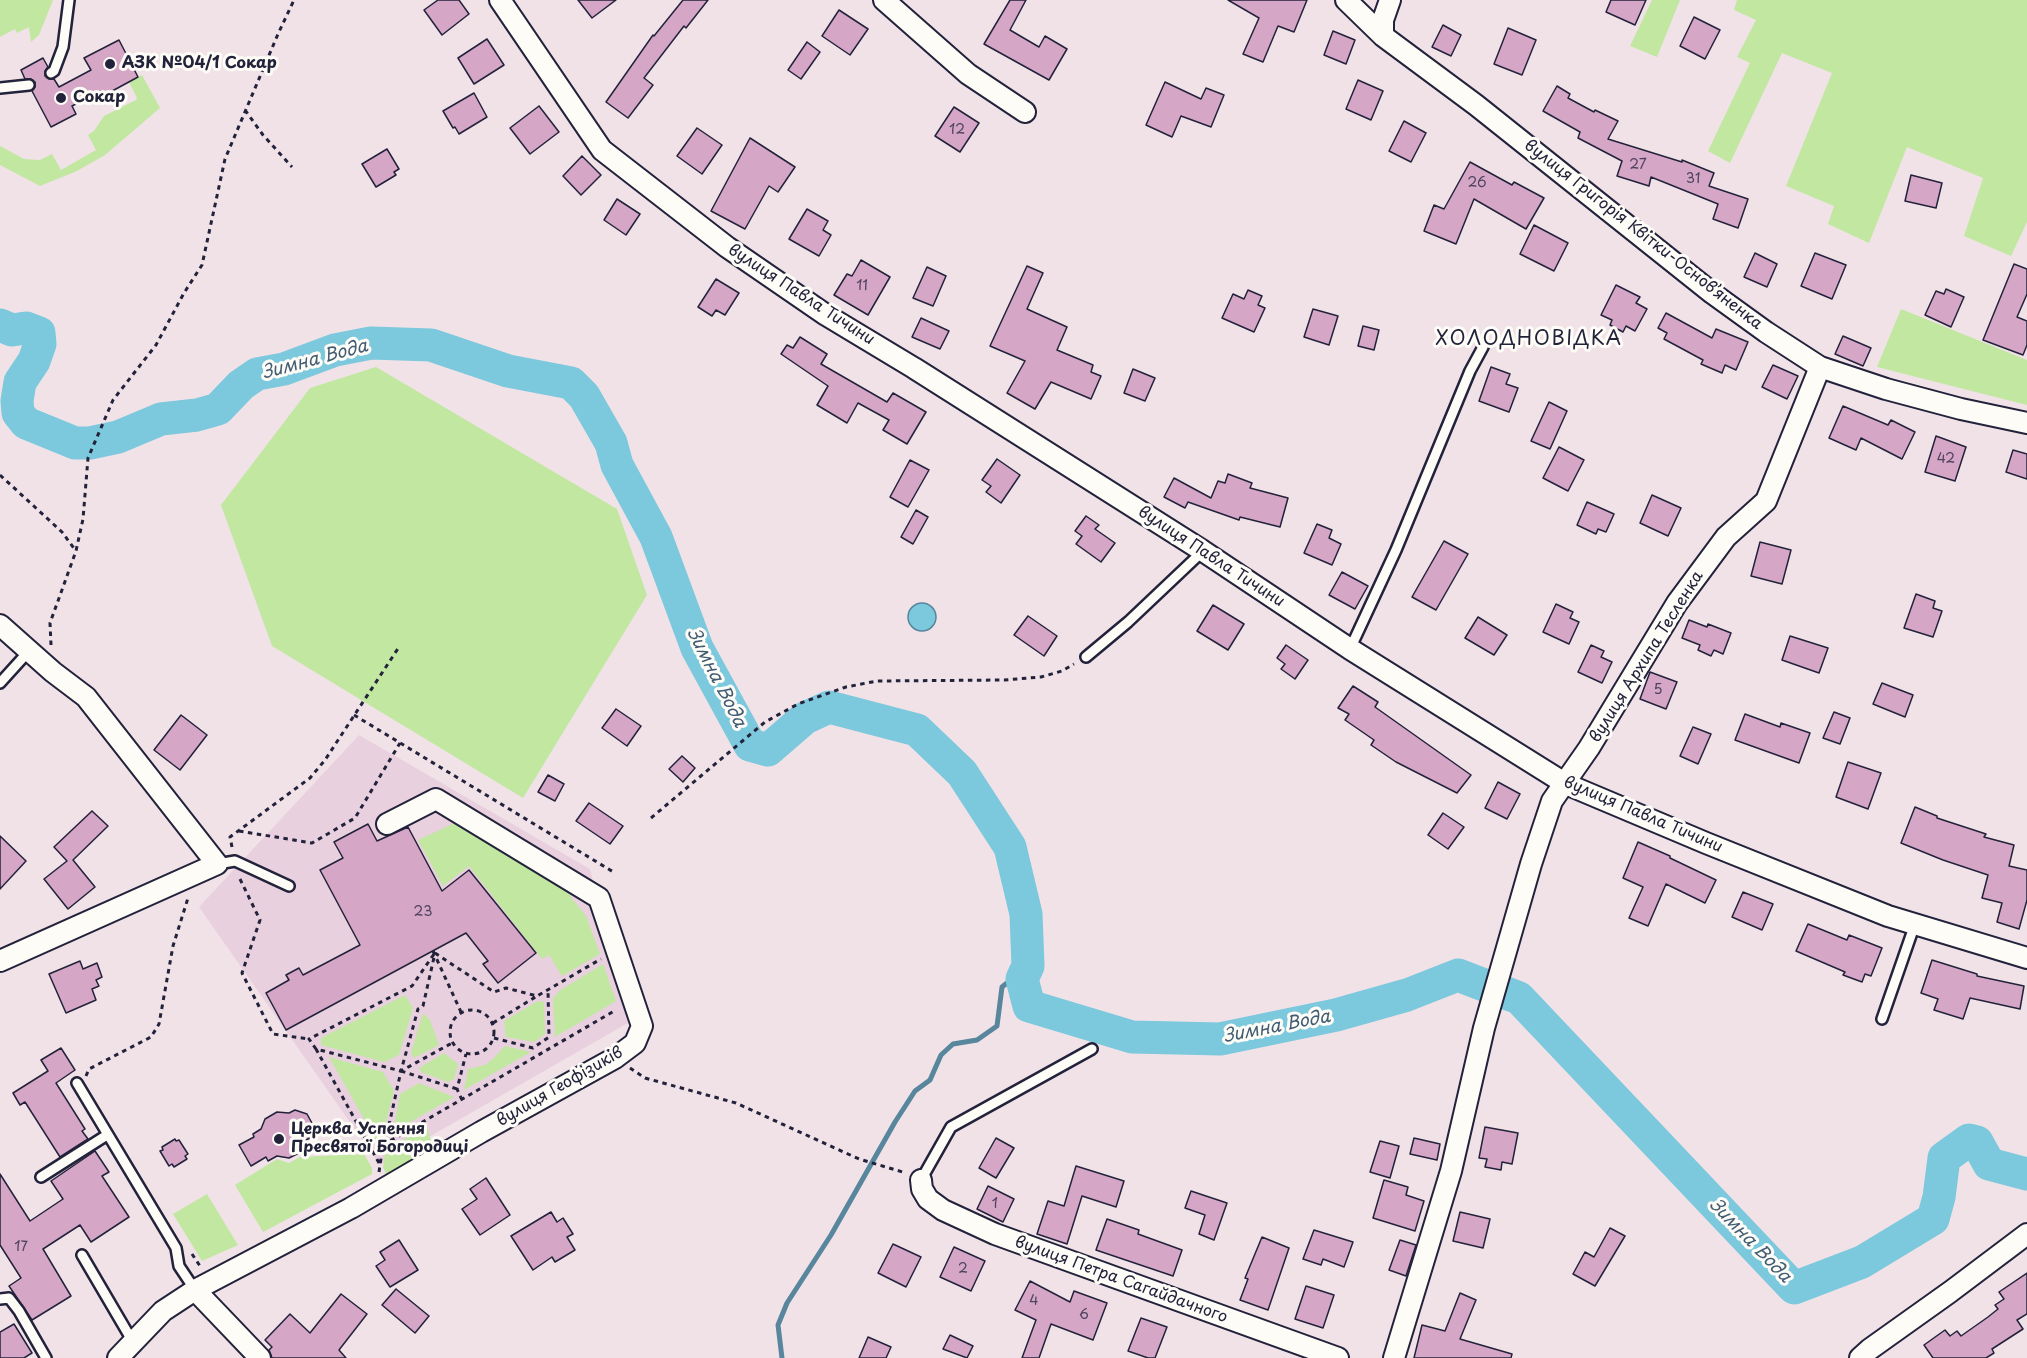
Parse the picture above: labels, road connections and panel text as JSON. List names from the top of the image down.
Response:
{
  "streets": {
    "street": [
      "вулиця Григорія Квітки-Основʼяненка",
      "вулиця Павла Тичини",
      "вулиця Архипа Тесленка",
      "вулиця Геофізиків",
      "вулиця Петра Сагайдачного"
    ]
  },
  "crossings": [
    ["вулиця Григорія Квітки-Основʼяненка", "вулиця Архипа Тесленка"],
    ["вулиця Павла Тичини", "вулиця Архипа Тесленка"]
  ],
  "districts": ["ХОЛОДНОВІДКА"],
  "water": ["Зимна Вода"],
  "places": ["АЗК №04/1 Сокар", "Сокар", "Церква Успення Пресвятої Богородиці"],
  "house_numbers": [
    "12",
    "27",
    "31",
    "26",
    "11",
    "42",
    "5",
    "23",
    "1",
    "17",
    "2",
    "4",
    "6"
  ]
}
